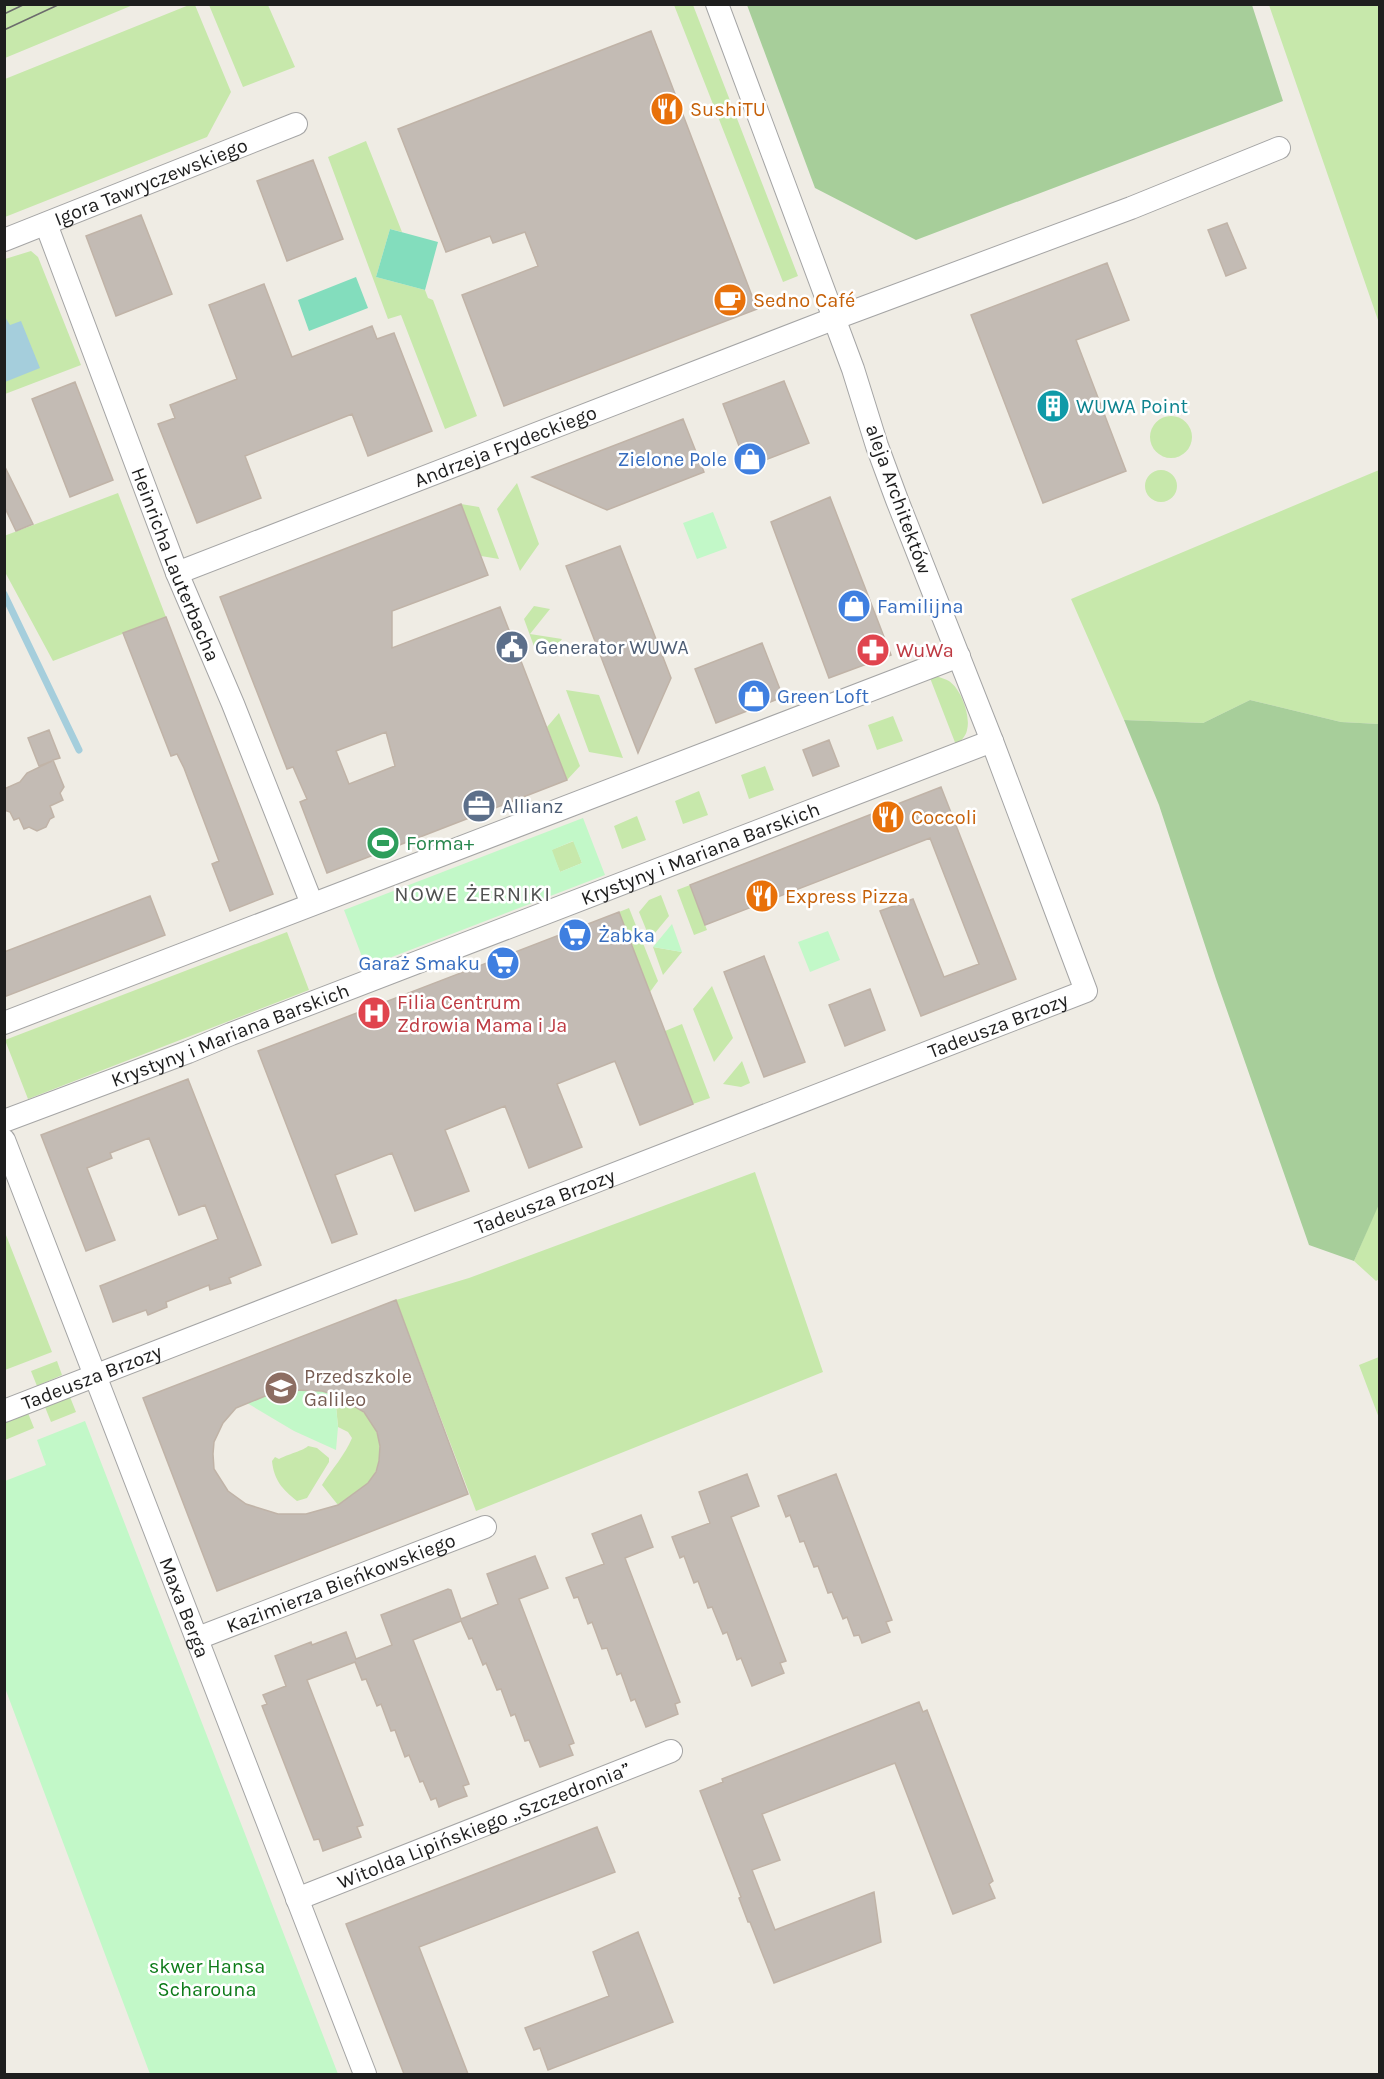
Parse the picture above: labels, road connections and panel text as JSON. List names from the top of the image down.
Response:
{
  "streets": {
    "street": [
      "Igora Tawryczewskiego",
      "Andrzeja Frydeckiego",
      "aleja Architektów",
      "Heinricha Lauterbacha",
      "Krystyny i Mariana Barskich",
      "Tadeusza Brzozy",
      "Kazimierza Bieńkowskiego",
      "Maxa Berga",
      "Witolda Lipińskiego „Szczedronia”"
    ]
  },
  "crossings": [
    ["Igora Tawryczewskiego", "Heinricha Lauterbacha"],
    ["Andrzeja Frydeckiego", "aleja Architektów"],
    ["Andrzeja Frydeckiego", "Heinricha Lauterbacha"],
    ["aleja Architektów", "Krystyny i Mariana Barskich"],
    ["aleja Architektów", "Tadeusza Brzozy"],
    ["Tadeusza Brzozy", "Maxa Berga"],
    ["Kazimierza Bieńkowskiego", "Maxa Berga"],
    ["Maxa Berga", "Witolda Lipińskiego „Szczedronia”"]
  ],
  "districts": ["NOWE ŻERNIKI"],
  "parks": ["skwer Hansa Scharouna"],
  "places": {
    "restaurant": ["SushiTU", "Coccoli", "Express Pizza"],
    "cafe": ["Sedno Café"],
    "building": ["WUWA Point"],
    "shop": ["Zielone Pole", "Familijna", "Green Loft"],
    "public building": ["Generator WUWA"],
    "pharmacy": ["WuWa"],
    "office": ["Allianz"],
    "sports": ["Forma+"],
    "supermarket": ["Żabka", "Garaż Smaku"],
    "hospital": ["Filia Centrum Zdrowia Mama i Ja"],
    "school or university": ["Przedszkole Galileo"]
  }
}
